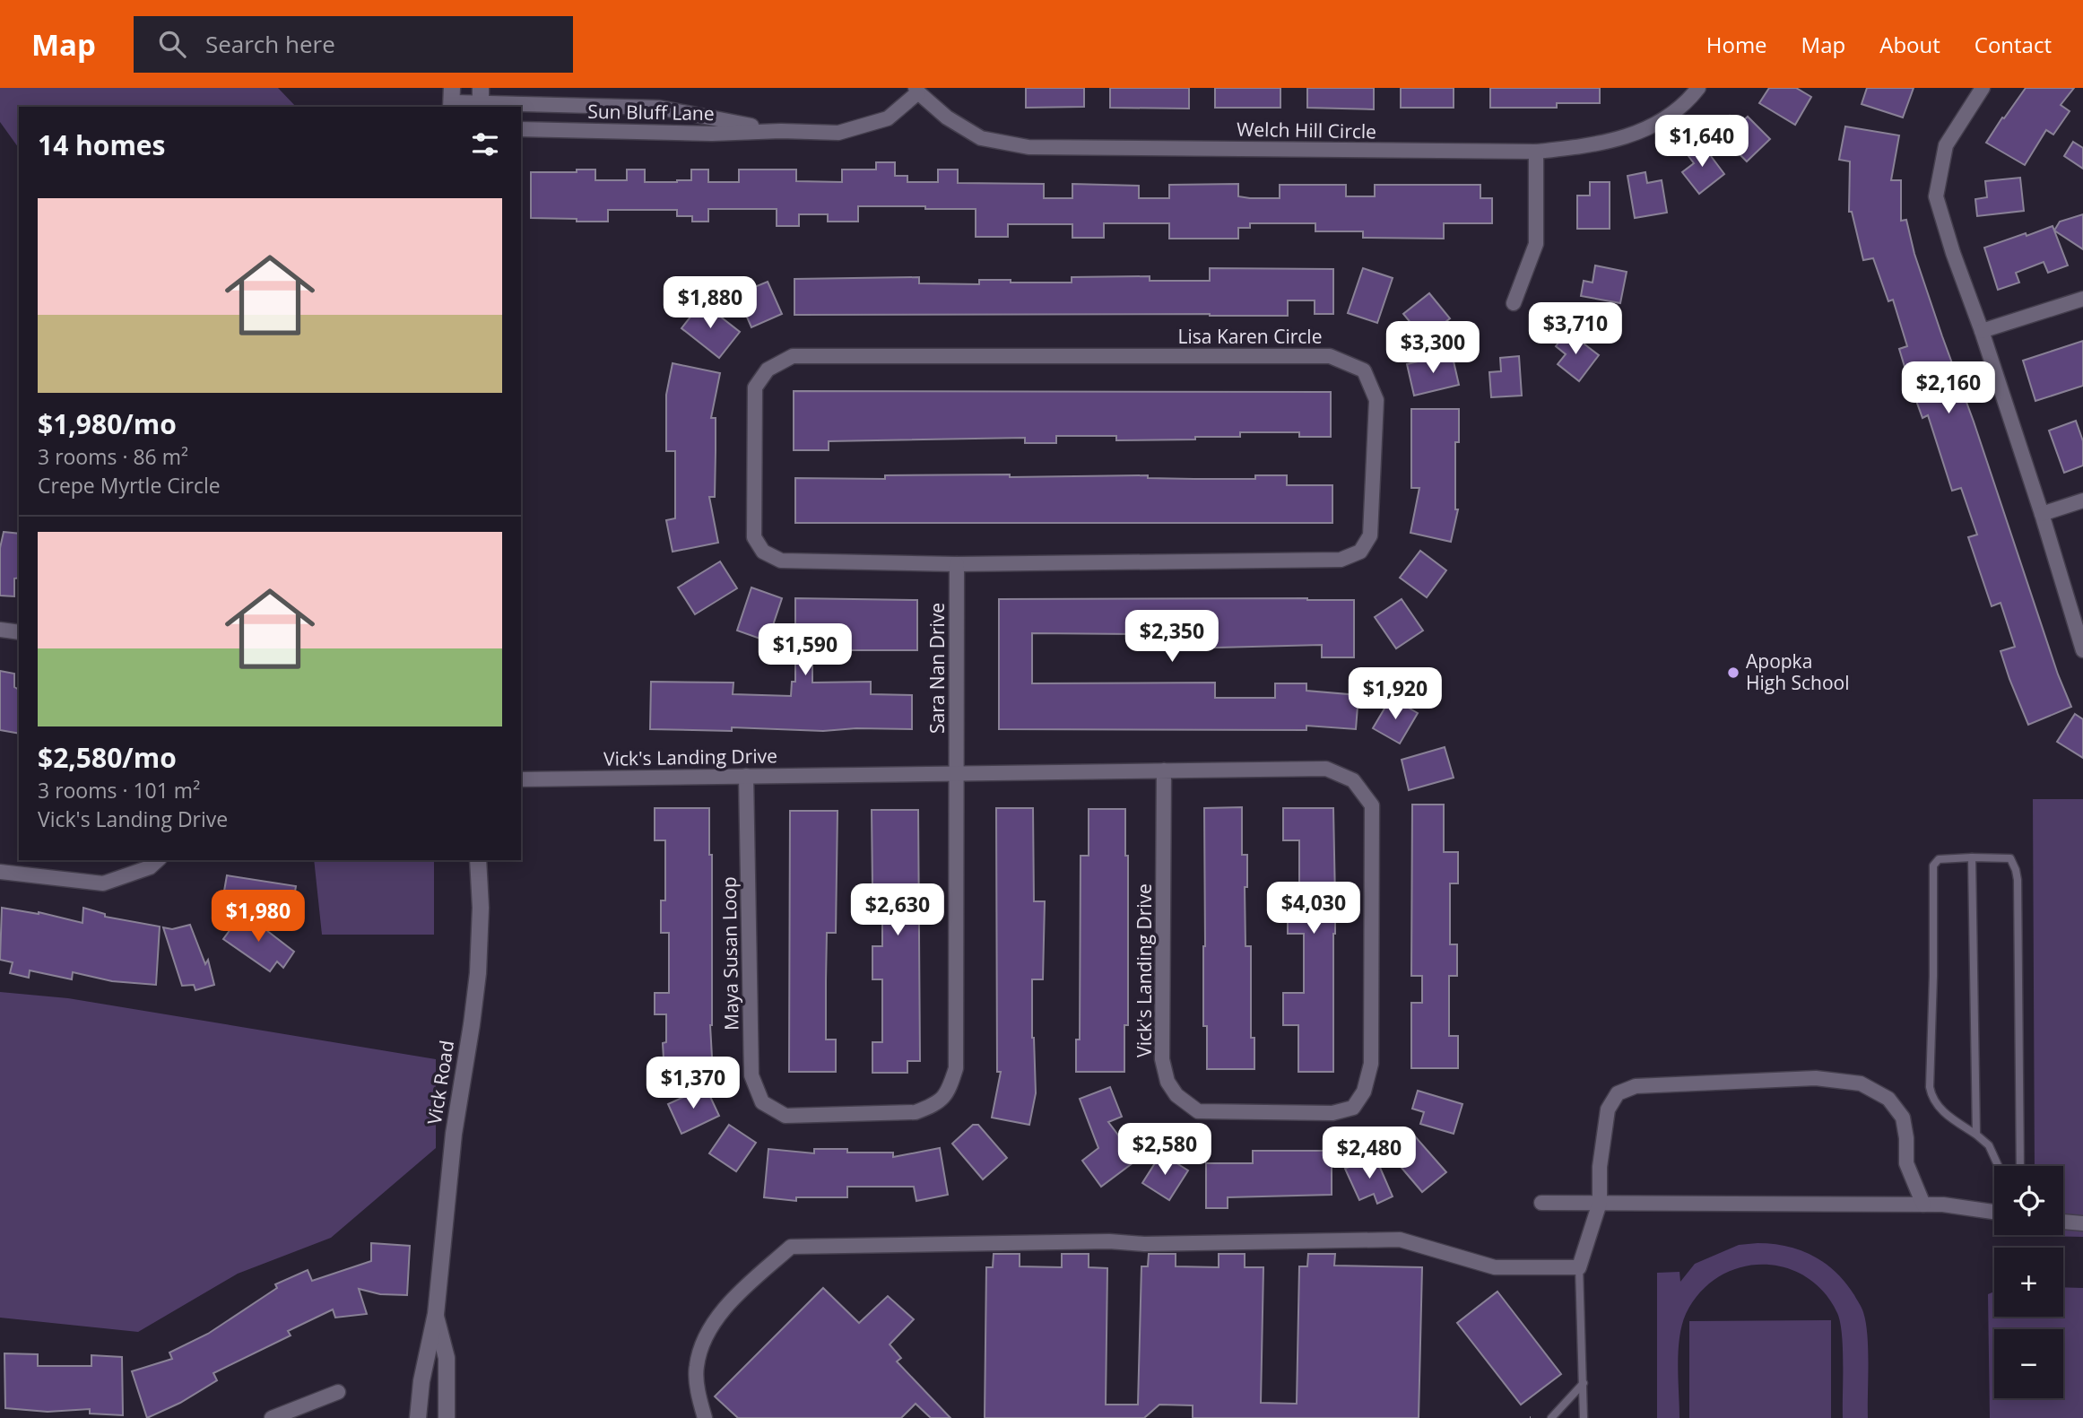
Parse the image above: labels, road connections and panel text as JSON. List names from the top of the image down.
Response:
{
  "streets": {
    "street": [
      "Sun Bluff Lane",
      "Welch Hill Circle",
      "Lisa Karen Circle",
      "Sara Nan Drive",
      "Vick's Landing Drive",
      "Maya Susan Loop",
      "Vick Road"
    ]
  },
  "crossings": [
    ["Sun Bluff Lane", "Welch Hill Circle"],
    ["Lisa Karen Circle", "Sara Nan Drive"],
    ["Sara Nan Drive", "Vick's Landing Drive"],
    ["Sara Nan Drive", "Maya Susan Loop"],
    ["Vick's Landing Drive", "Maya Susan Loop"]
  ],
  "places": ["Apopka High School"],
  "page": {
    "header": "Map",
    "search": "Search here",
    "nav": [
      "Home",
      "Map",
      "About",
      "Contact"
    ],
    "heading": "14 homes",
    "price": [
      "$1,640",
      "$1,880",
      "$3,710",
      "$3,300",
      "$2,160",
      "$2,350",
      "$1,590",
      "$1,920",
      "$4,030",
      "$2,630",
      "$1,980",
      "$1,370",
      "$2,580",
      "$2,480"
    ],
    "list": [
      {
        "name": "$1,980/mo",
        "note": "3 rooms · 86 m² · Crepe Myrtle Circle"
      },
      {
        "name": "$2,580/mo",
        "note": "3 rooms · 101 m² · Vick's Landing Drive"
      }
    ],
    "map_buttons": ["+", "−"]
  }
}
